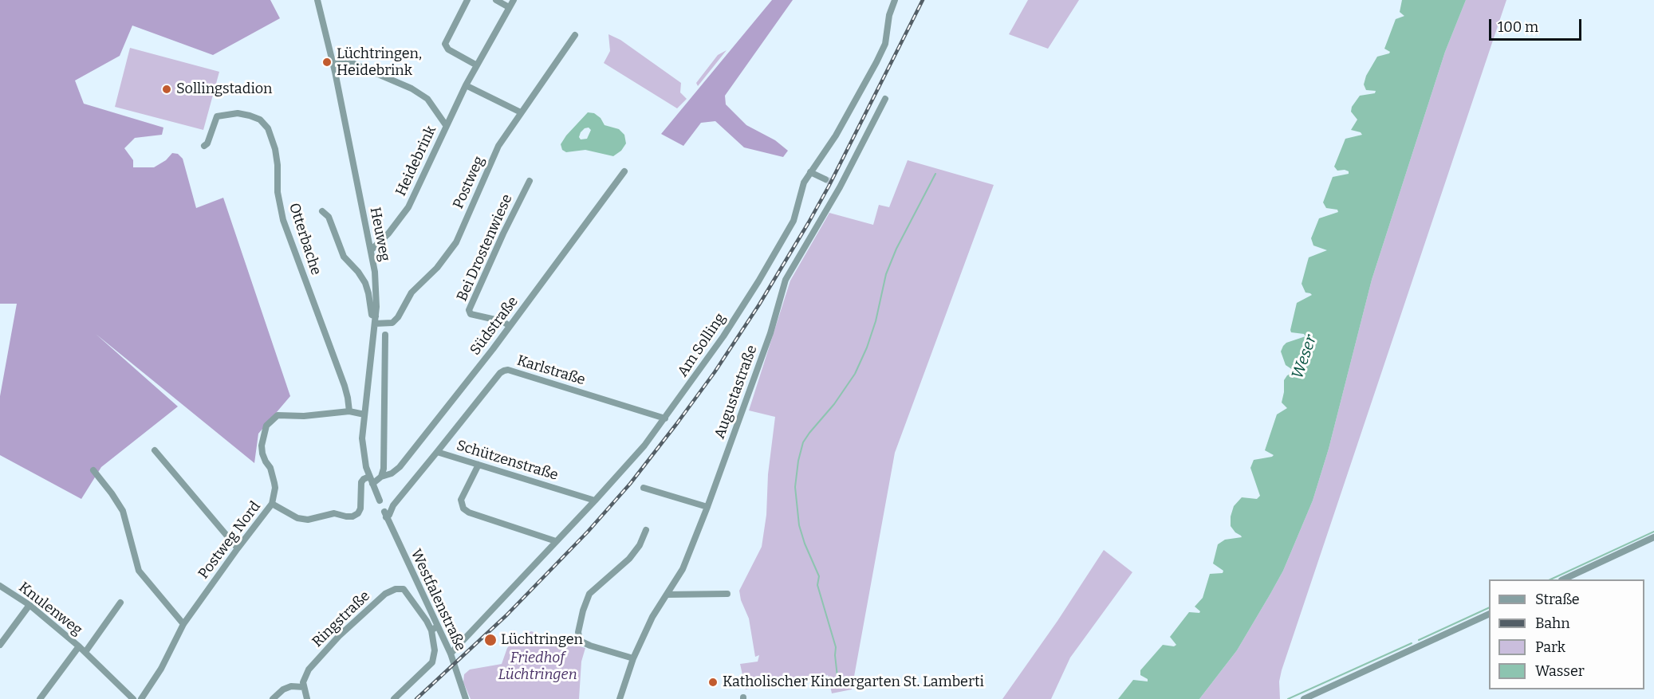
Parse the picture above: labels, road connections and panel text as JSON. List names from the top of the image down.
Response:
{
  "streets": {
    "street": [
      "Heidebrink",
      "Postweg",
      "Heuweg",
      "Otterbache",
      "Bei Drostenwiese",
      "Südstraße",
      "Am Solling",
      "Karlstraße",
      "Augustastraße",
      "Schützenstraße",
      "Postweg Nord",
      "Westfalenstraße",
      "Knulenweg",
      "Ringstraße"
    ]
  },
  "crossings": [
    ["Heidebrink", "Heuweg"],
    ["Postweg", "Heuweg"],
    ["Heuweg", "Postweg Nord"],
    ["Otterbache", "Postweg Nord"],
    ["Bei Drostenwiese", "Südstraße"],
    ["Am Solling", "Karlstraße"],
    ["Am Solling", "Schützenstraße"],
    ["Am Solling", "Westfalenstraße"],
    ["Karlstraße", "Schützenstraße"],
    ["Schützenstraße", "Westfalenstraße"],
    ["Westfalenstraße", "Ringstraße"]
  ],
  "water": ["Weser"],
  "parks": ["Friedhof Lüchtringen"],
  "places": [
    "Lüchtringen, Heidebrink",
    "Sollingstadion",
    "Lüchtringen",
    "Katholischer Kindergarten St. Lamberti"
  ],
  "legend": [
    "Straße",
    "Bahn",
    "Park",
    "Wasser"
  ],
  "scale_bar": "100 m"
}
